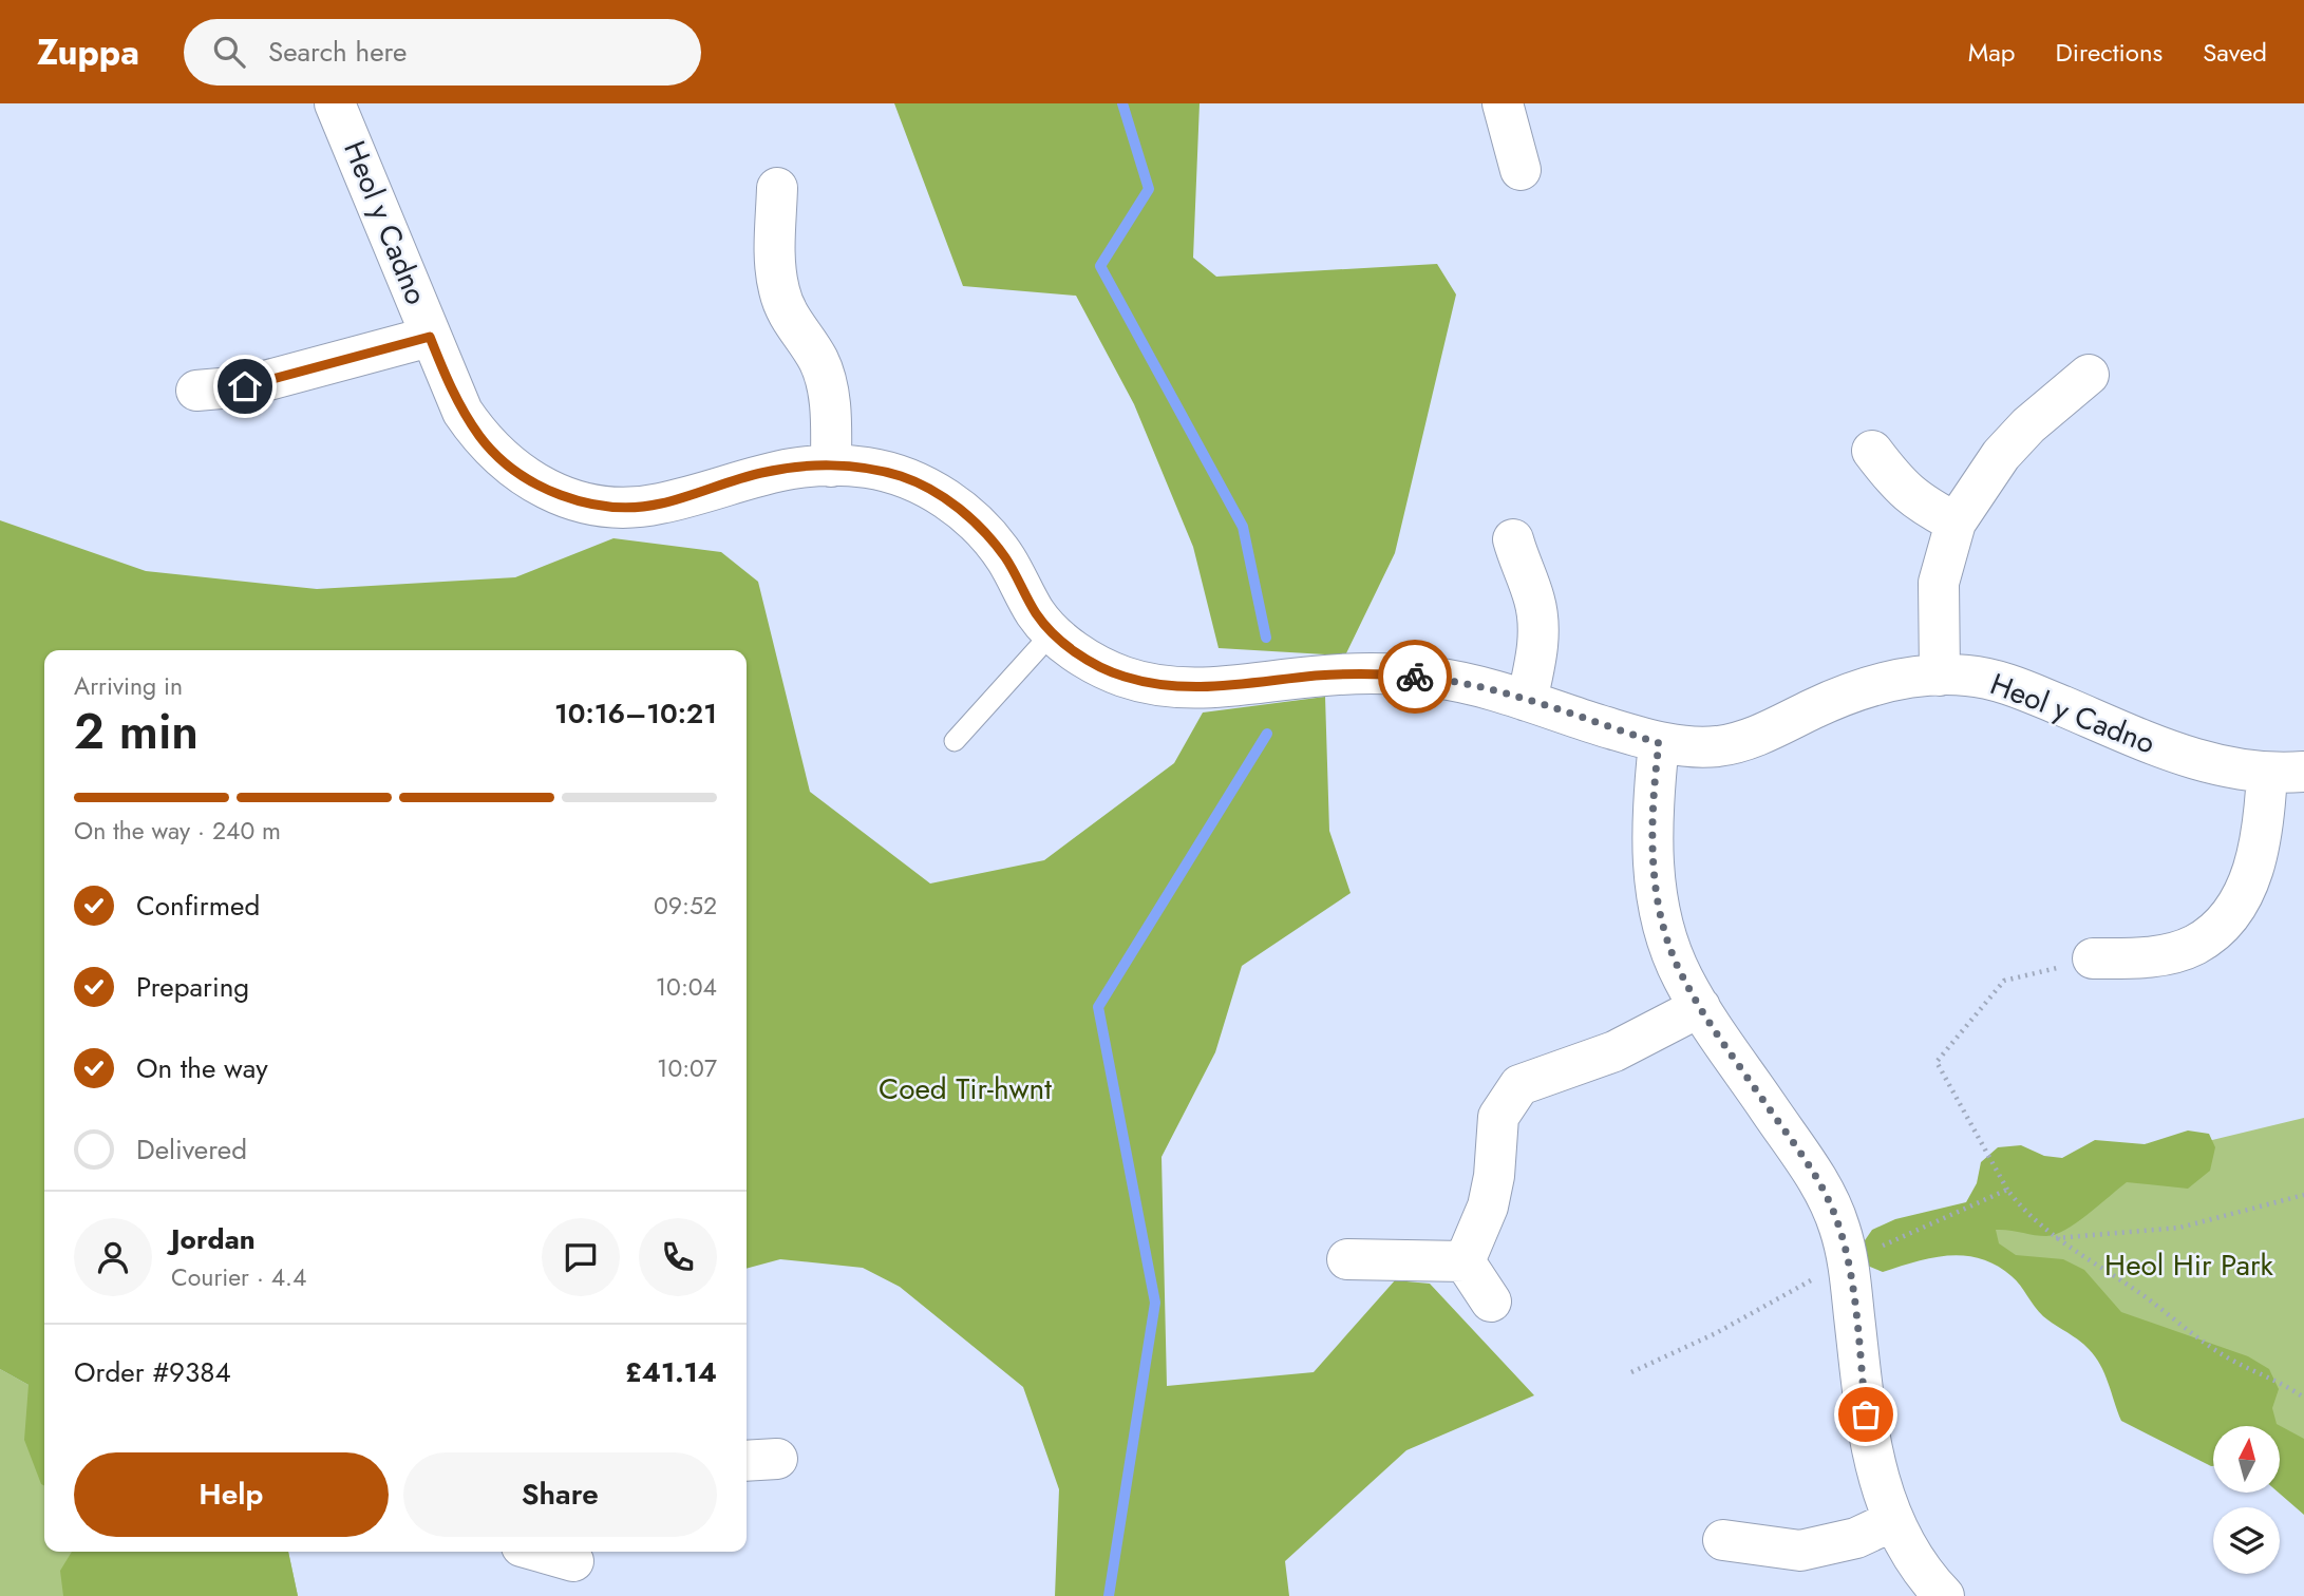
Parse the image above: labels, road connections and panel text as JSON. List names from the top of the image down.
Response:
{
  "streets": {
    "street": ["Heol y Cadno"]
  },
  "parks": ["Coed Tir-hwnt", "Heol Hir Park"],
  "north": "top",
  "page": {
    "header": "Zuppa",
    "search": "Search here",
    "nav": ["Map", "Directions", "Saved"],
    "heading": ["2 min", "Arriving in", "10:16–10:21"],
    "panel": [
      "Jordan",
      "Courier · 4.4",
      "Order #9384",
      "£41.14"
    ],
    "bar": "On the way · 240 m",
    "list": [
      ["Confirmed", "09:52"],
      ["Preparing", "10:04"],
      ["On the way", "10:07"],
      "Delivered"
    ],
    "buttons": ["Help", "Share"]
  }
}
